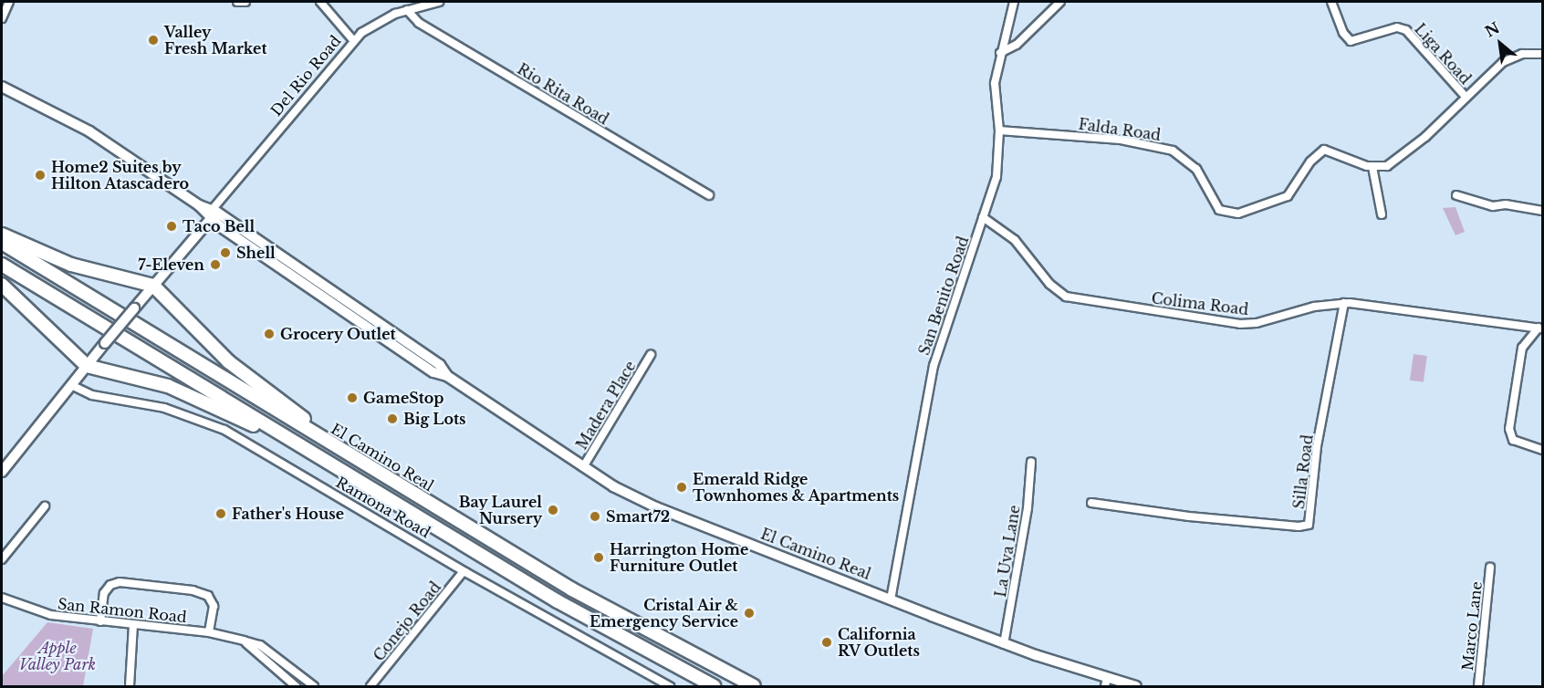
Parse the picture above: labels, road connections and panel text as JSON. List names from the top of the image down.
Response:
{
  "streets": {
    "highway": ["El Camino Real"],
    "main road": ["Del Rio Road"],
    "street": [
      "Liga Road",
      "Rio Rita Road",
      "Falda Road",
      "San Benito Road",
      "Colima Road",
      "Madera Place",
      "Silla Road",
      "Ramona Road",
      "La Uva Lane",
      "San Ramon Road",
      "Conejo Road",
      "Marco Lane"
    ]
  },
  "crossings": [
    ["Del Rio Road", "Rio Rita Road"],
    ["Del Rio Road", "El Camino Real"],
    ["Del Rio Road", "Ramona Road"],
    ["Falda Road", "San Benito Road"],
    ["San Benito Road", "Colima Road"],
    ["San Benito Road", "El Camino Real"],
    ["Colima Road", "Silla Road"],
    ["Madera Place", "El Camino Real"],
    ["El Camino Real", "La Uva Lane"],
    ["Ramona Road", "Conejo Road"]
  ],
  "parks": ["Apple Valley Park"],
  "places": [
    "Valley Fresh Market",
    "Home2 Suites by Hilton Atascadero",
    "Taco Bell",
    "Shell",
    "7-Eleven",
    "Grocery Outlet",
    "GameStop",
    "Big Lots",
    "Emerald Ridge Townhomes & Apartments",
    "Bay Laurel Nursery",
    "Father's House",
    "Smart72",
    "Harrington Home Furniture Outlet",
    "Cristal Air & Emergency Service",
    "California RV Outlets"
  ],
  "north": "top left"
}
